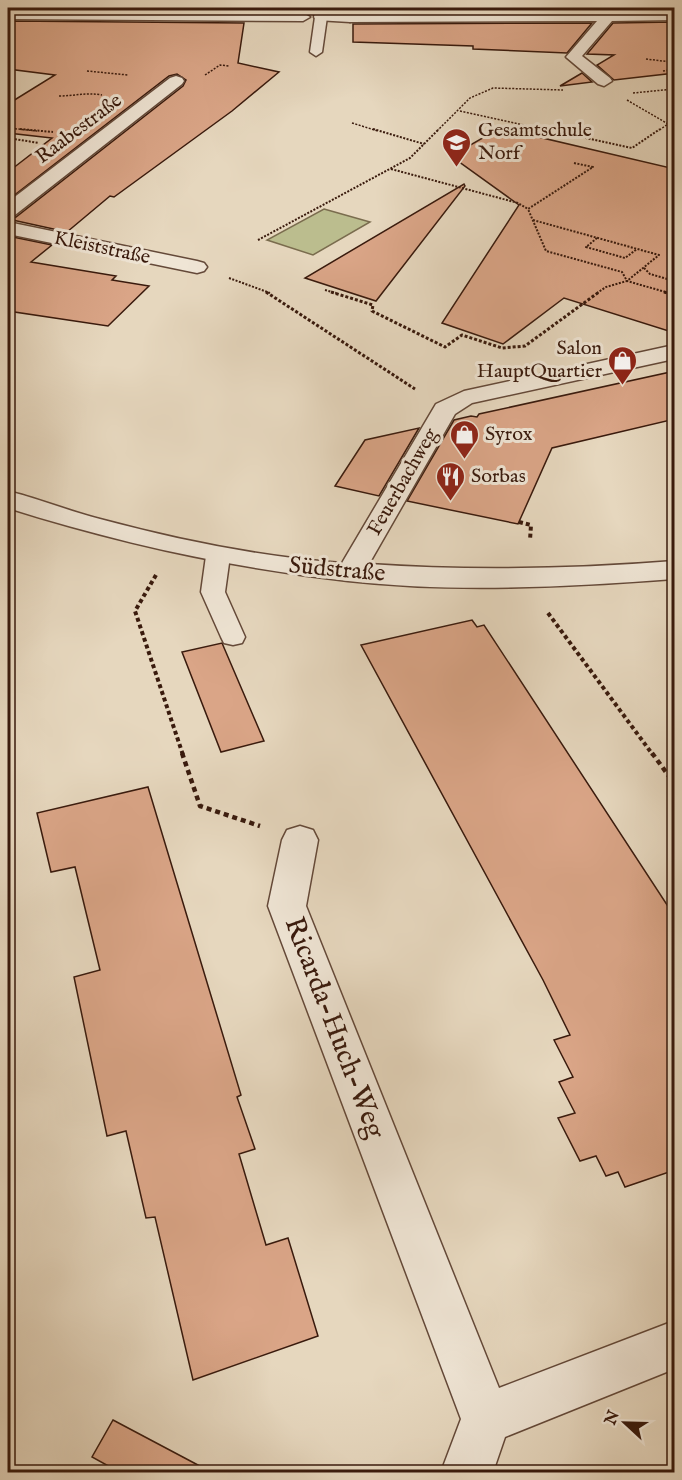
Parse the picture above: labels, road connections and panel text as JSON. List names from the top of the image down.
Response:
{
  "streets": {
    "street": [
      "Raabestraße",
      "Kleiststraße",
      "Feuerbachweg",
      "Südstraße",
      "Ricarda-Huch-Weg"
    ]
  },
  "crossings": [
    ["Feuerbachweg", "Südstraße"]
  ],
  "places": {
    "school or university": ["Gesamtschule Norf"],
    "shop": ["Salon HauptQuartier", "Syrox"],
    "restaurant": ["Sorbas"]
  },
  "north": "left"
}
